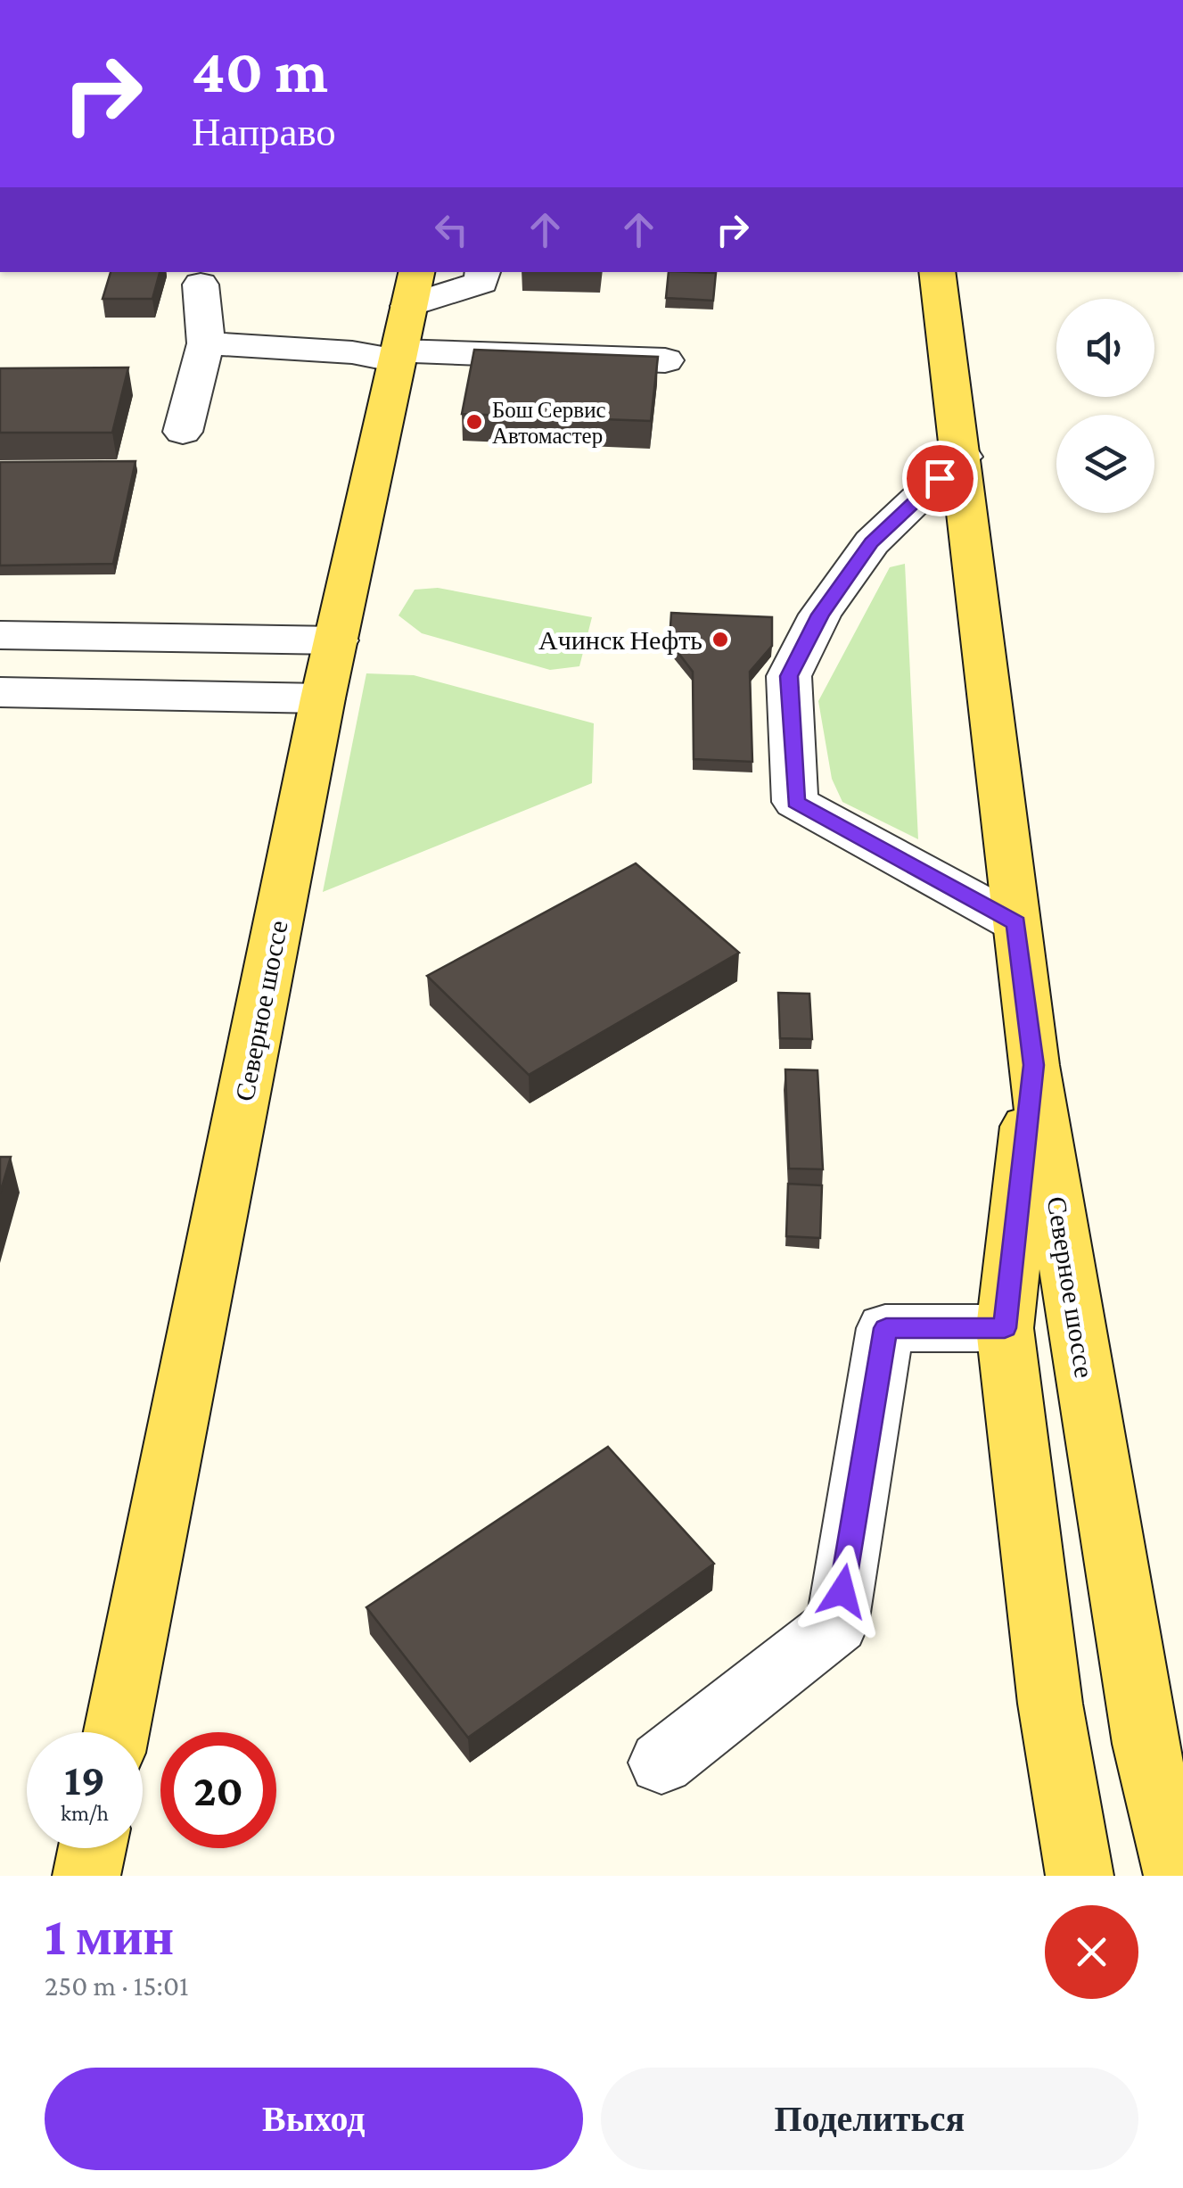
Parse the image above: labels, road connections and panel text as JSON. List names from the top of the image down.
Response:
{
  "streets": {
    "main road": ["Северное шоссе"]
  },
  "places": ["Бош Сервис Автомастер", "Ачинск Нефть"],
  "page": {
    "turn": ["40 m", "Направо"],
    "speed": "19 km/h",
    "limit": "20",
    "heading": ["1 мин", "250 m · 15:01"],
    "buttons": ["Выход", "Поделиться"]
  }
}
